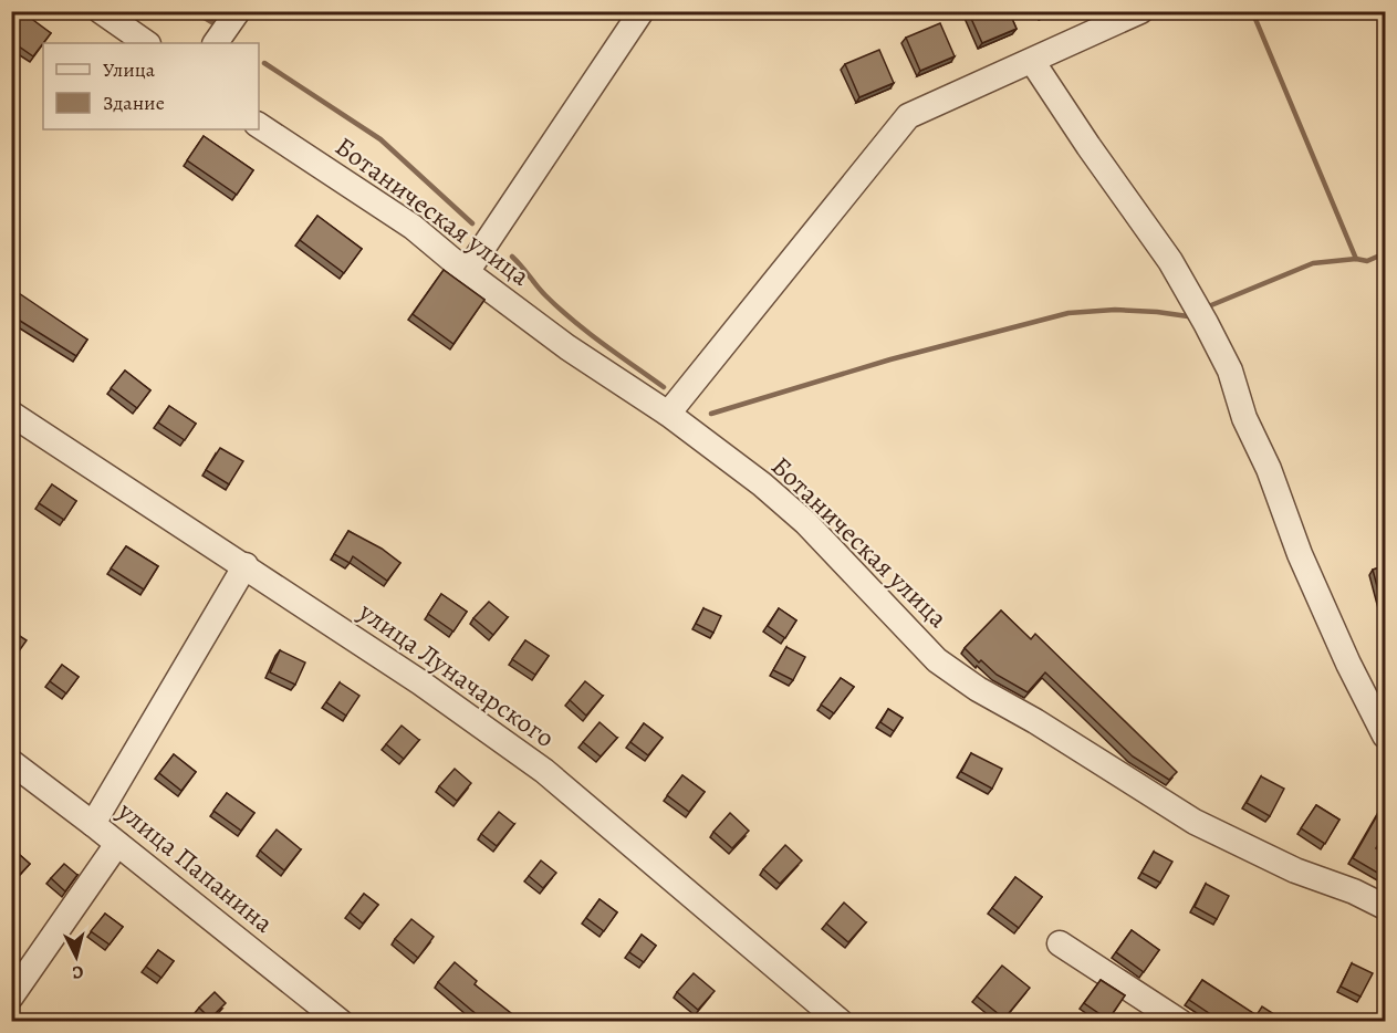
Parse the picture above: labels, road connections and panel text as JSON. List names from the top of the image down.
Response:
{
  "streets": {
    "street": ["Ботаническая улица", "улица Луначарского", "улица Папанина"]
  },
  "legend": ["Улица", "Здание"],
  "north": "bottom"
}
